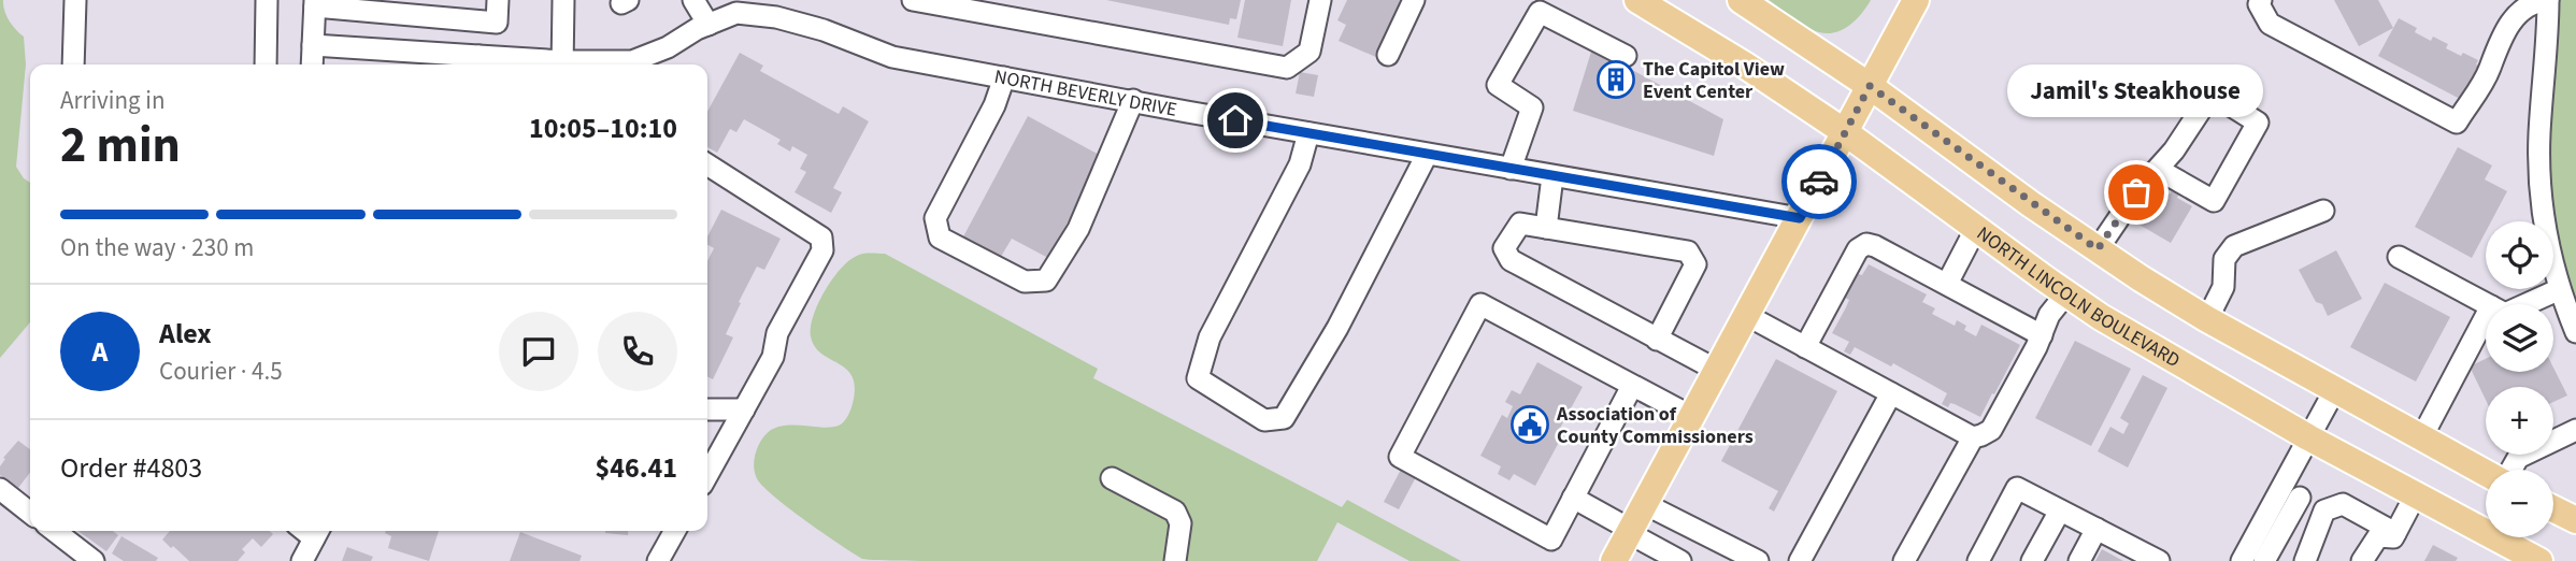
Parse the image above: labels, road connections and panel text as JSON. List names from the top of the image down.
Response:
{
  "streets": {
    "main road": ["NORTH LINCOLN BOULEVARD"],
    "street": ["NORTH BEVERLY DRIVE"]
  },
  "places": {
    "building": ["The Capitol View Event Center"],
    "other": ["Jamil's Steakhouse"],
    "public building": ["Association of County Commissioners"]
  },
  "page": {
    "bubble": "Jamil's Steakhouse",
    "heading": ["2 min", "Arriving in", "10:05–10:10"],
    "panel": [
      "Alex",
      "Courier · 4.5",
      "Order #4803",
      "$46.41"
    ],
    "bar": "On the way · 230 m",
    "map_buttons": ["+", "−"],
    "round": "A"
  }
}
